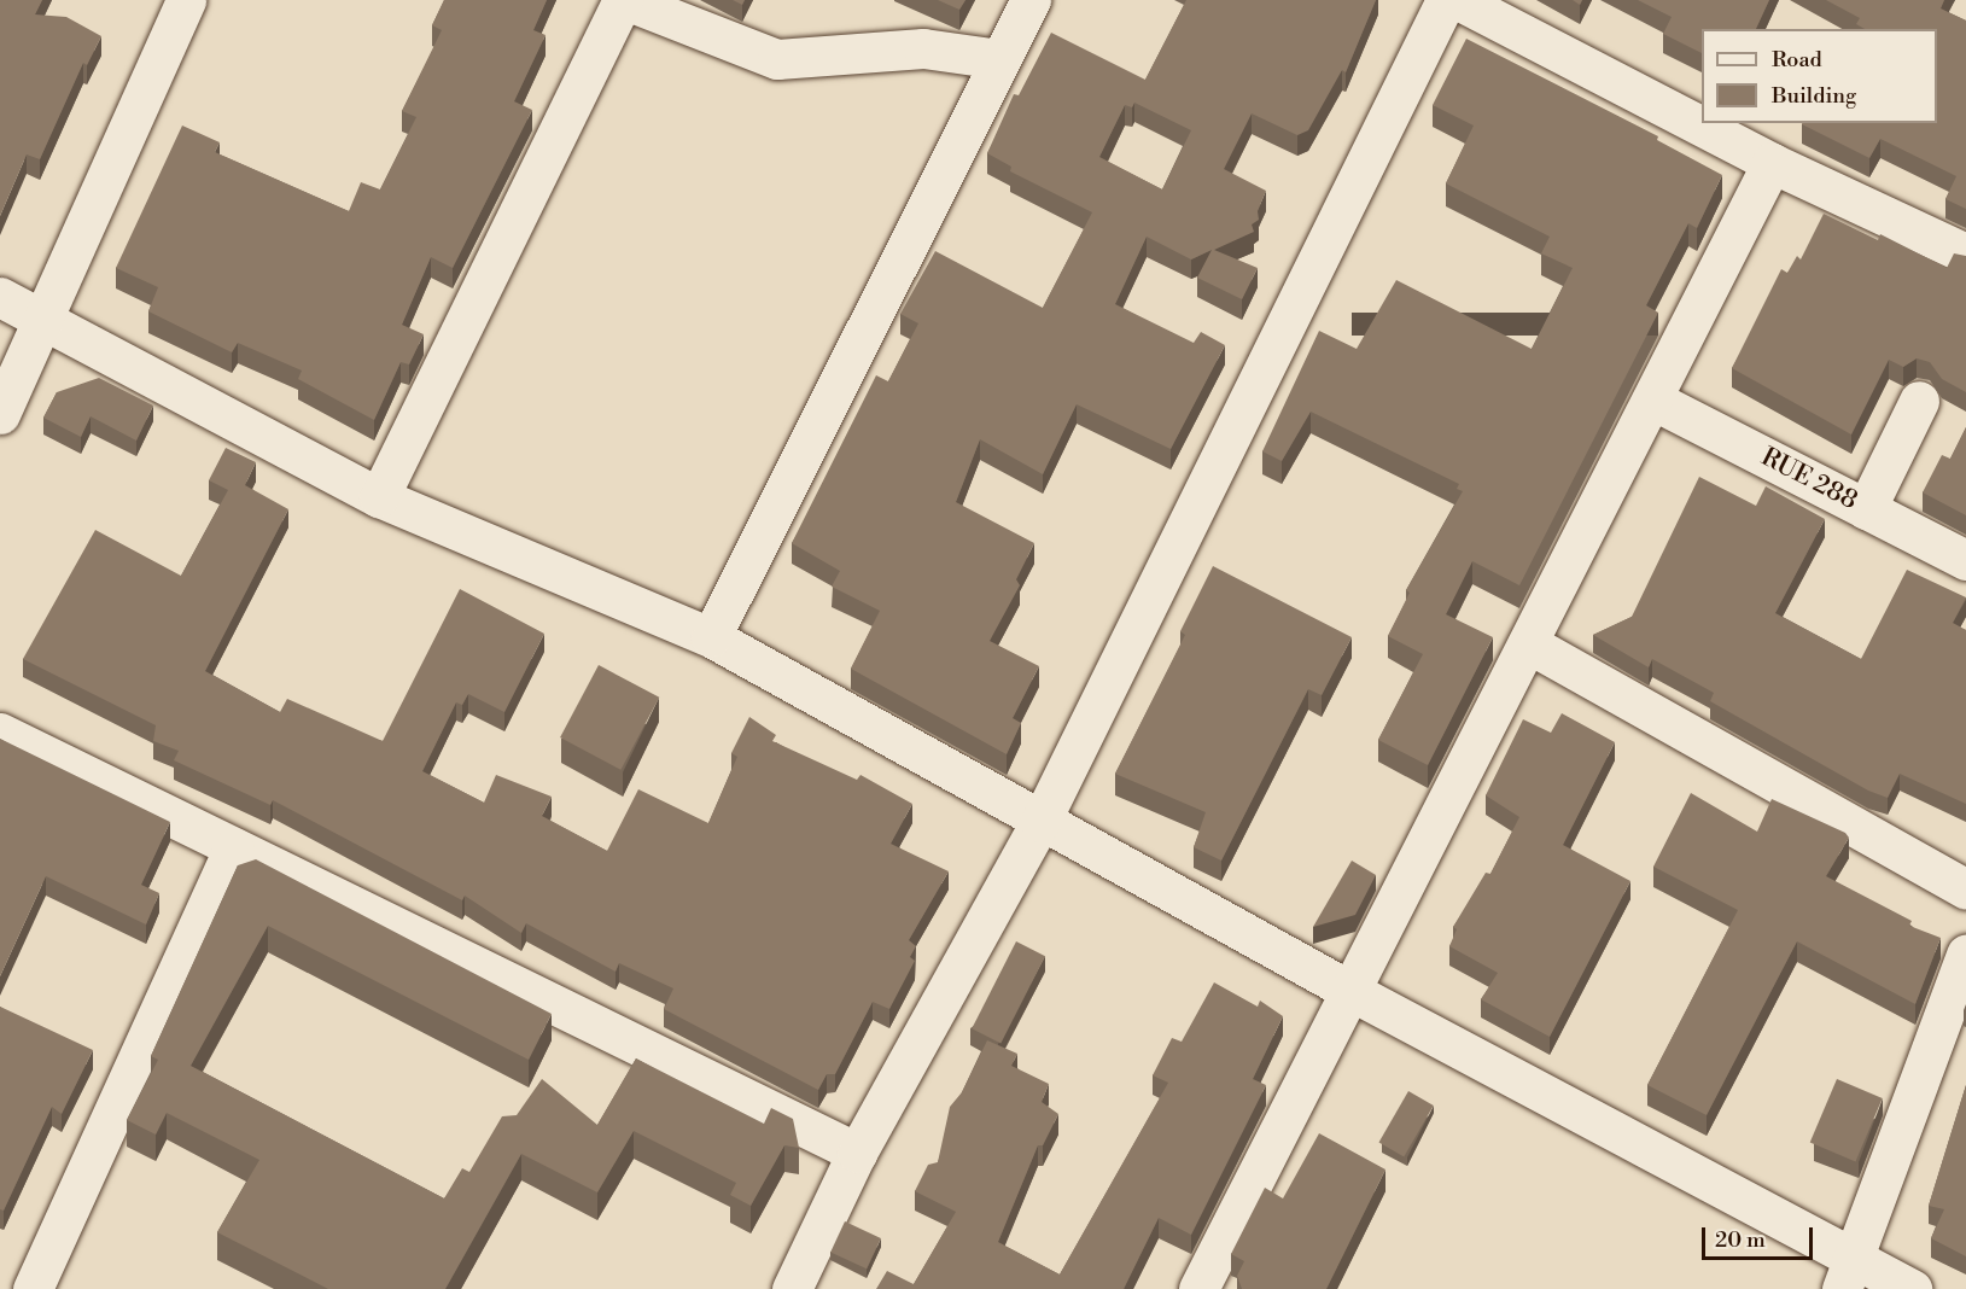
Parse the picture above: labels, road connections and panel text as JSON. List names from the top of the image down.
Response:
{
  "streets": {
    "street": ["RUE 288"]
  },
  "legend": ["Road", "Building"],
  "scale_bar": "20 m"
}
